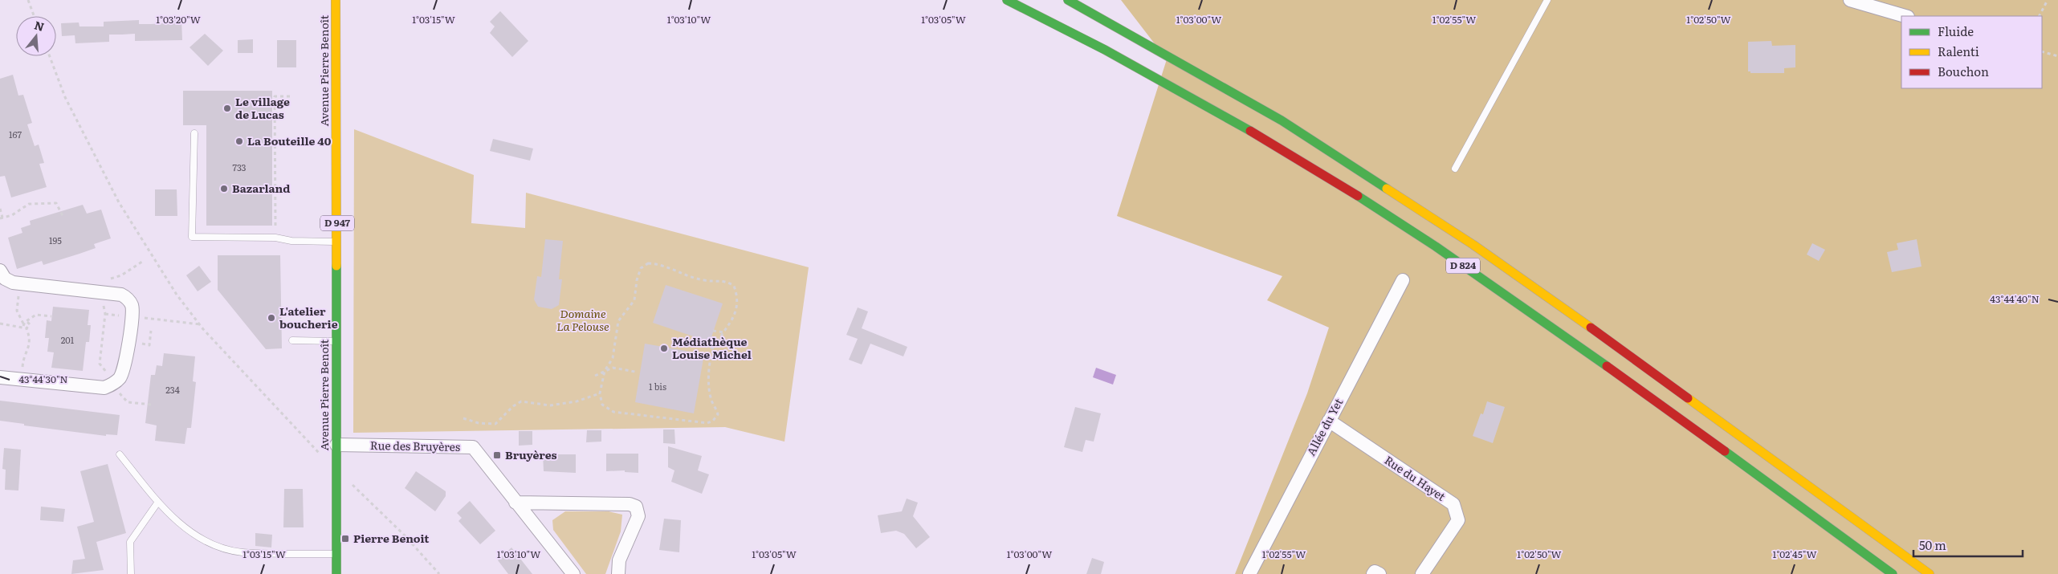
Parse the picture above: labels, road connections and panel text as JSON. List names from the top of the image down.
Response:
{
  "streets": {
    "main road": ["Avenue Pierre Benoît", "D 947", "D 824"],
    "street": ["Allée du Yet", "Rue des Bruyères", "Rue du Hayet"]
  },
  "crossings": [
    ["Avenue Pierre Benoît", "Rue des Bruyères"],
    ["Allée du Yet", "Rue du Hayet"]
  ],
  "parks": ["Domaine La Pelouse"],
  "places": {
    "other": [
      "Le village de Lucas",
      "La Bouteille 40",
      "Bazarland",
      "L'atelier boucherie",
      "Médiathèque Louise Michel"
    ],
    "transit": ["Bruyères", "Pierre Benoit"]
  },
  "house_numbers": [
    "167",
    "733",
    "195",
    "201",
    "1 bis",
    "234"
  ],
  "legend": ["Fluide", "Ralenti", "Bouchon"],
  "scale_bar": "50 m",
  "north": "top",
  "coordinates": [
    "1°03'20\"W",
    "1°03'15\"W",
    "1°03'10\"W",
    "1°03'05\"W",
    "1°03'00\"W",
    "1°02'55\"W",
    "1°02'50\"W",
    "43°44'40\"N",
    "43°44'30\"N",
    "1°02'45\"W"
  ]
}
